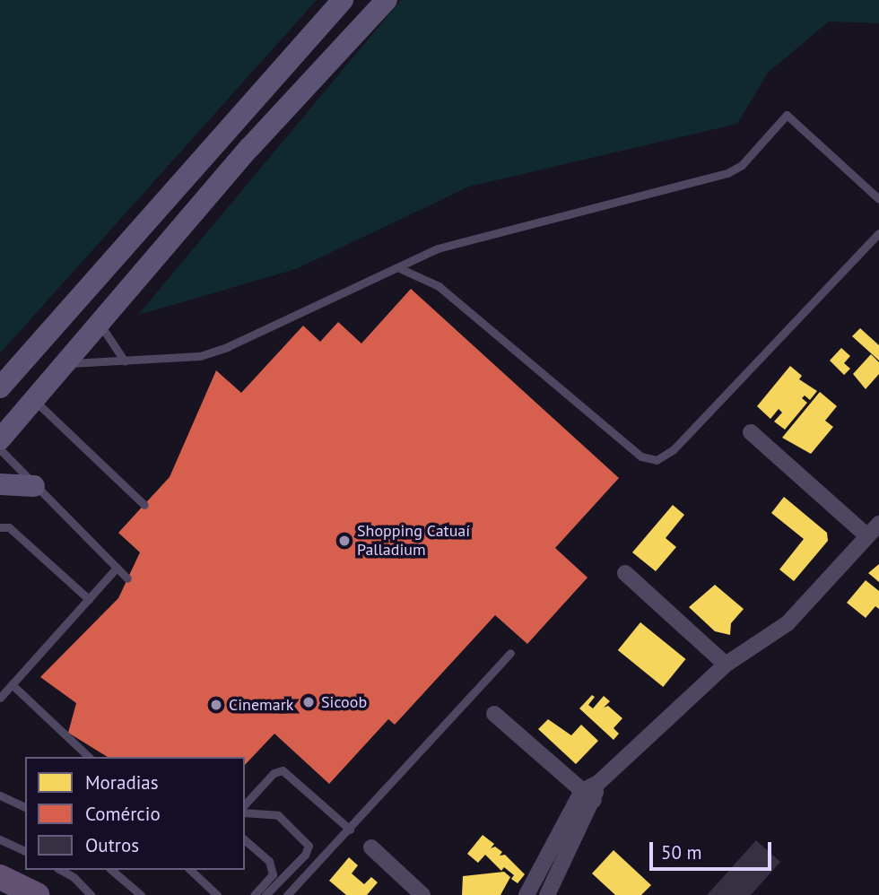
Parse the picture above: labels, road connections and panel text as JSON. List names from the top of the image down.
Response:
{
  "places": ["Shopping Catuaí Palladium", "Sicoob", "Cinemark"],
  "legend": ["Moradias", "Comércio", "Outros"],
  "scale_bar": "50 m"
}
